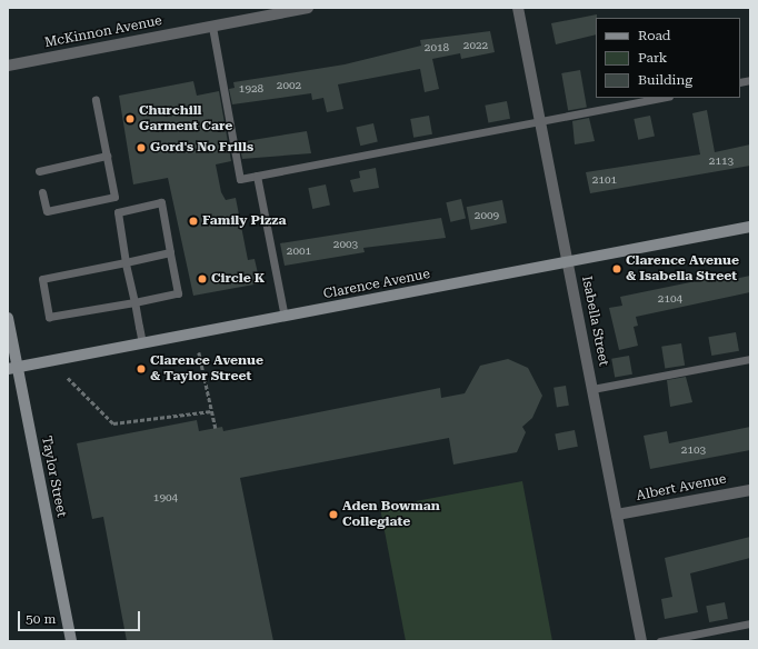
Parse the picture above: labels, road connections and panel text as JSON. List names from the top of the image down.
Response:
{
  "streets": {
    "main road": ["Clarence Avenue", "Taylor Street"],
    "street": ["McKinnon Avenue", "Isabella Street", "Albert Avenue"]
  },
  "crossings": [
    ["Clarence Avenue", "Isabella Street"],
    ["Clarence Avenue", "Taylor Street"],
    ["Isabella Street", "Albert Avenue"]
  ],
  "places": [
    "Churchill Garment Care",
    "Gord's No Frills",
    "Family Pizza",
    "Clarence Avenue & Isabella Street",
    "Circle K",
    "Clarence Avenue & Taylor Street",
    "Aden Bowman Collegiate"
  ],
  "house_numbers": [
    "2022",
    "2018",
    "2002",
    "1928",
    "2113",
    "2101",
    "2009",
    "2003",
    "2001",
    "2104",
    "2103",
    "1904"
  ],
  "legend": ["Road", "Park", "Building"],
  "scale_bar": "50 m"
}
